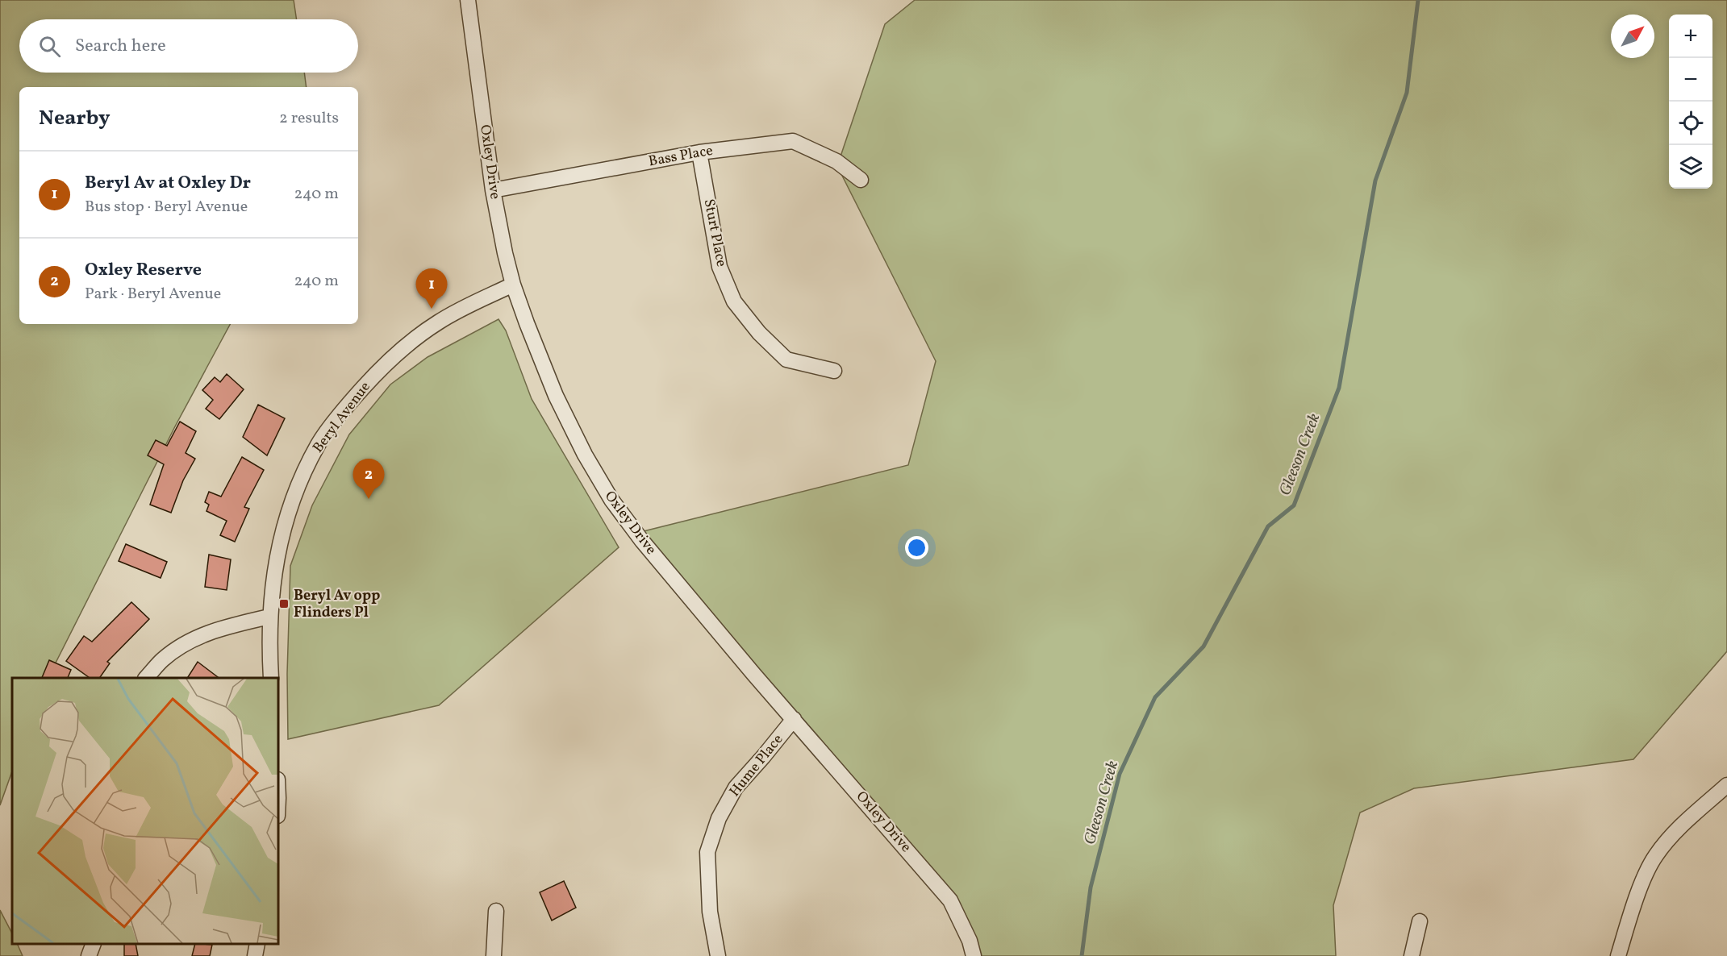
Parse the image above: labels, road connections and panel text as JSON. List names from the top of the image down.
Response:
{
  "streets": {
    "street": [
      "Bass Place",
      "Oxley Drive",
      "Sturt Place",
      "Beryl Avenue",
      "Hume Place"
    ]
  },
  "crossings": [
    ["Bass Place", "Oxley Drive"],
    ["Bass Place", "Sturt Place"],
    ["Oxley Drive", "Beryl Avenue"],
    ["Oxley Drive", "Hume Place"]
  ],
  "water": ["Gleeson Creek"],
  "places": {
    "transit": ["Beryl Av opp Flinders Pl"]
  },
  "north": "top right",
  "page": {
    "map_buttons": ["+", "−"],
    "search": "Search here",
    "heading": ["Nearby", "2 results"],
    "list": [
      {
        "mark": "1",
        "name": "Beryl Av at Oxley Dr",
        "note": "Bus stop · Beryl Avenue",
        "value": "240 m"
      },
      {
        "mark": "2",
        "name": "Oxley Reserve",
        "note": "Park · Beryl Avenue",
        "value": "240 m"
      }
    ],
    "pins": ["1", "2"]
  }
}
